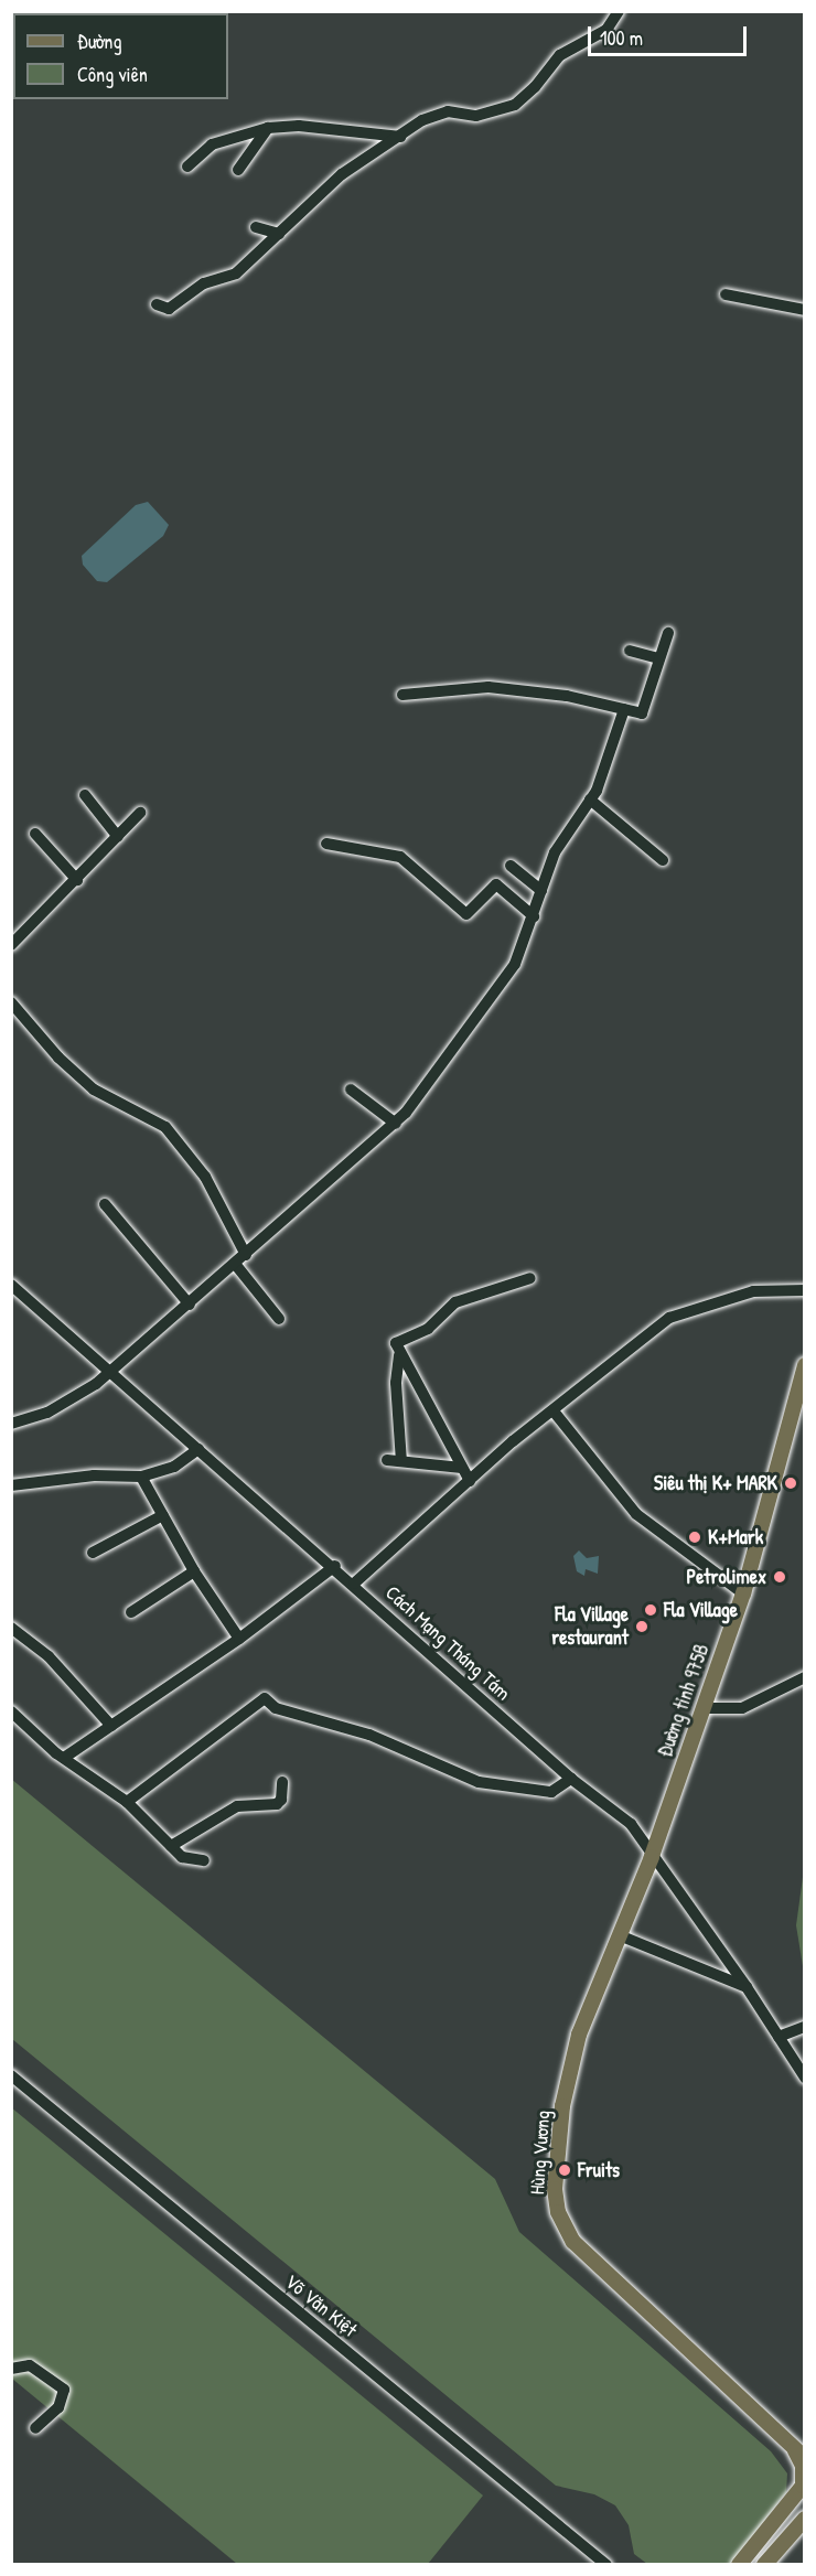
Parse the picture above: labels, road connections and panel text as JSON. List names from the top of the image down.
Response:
{
  "streets": {
    "main road": ["Đường tỉnh 975B", "Hùng Vương"],
    "street": ["Cách Mạng Tháng Tám", "Võ Văn Kiệt"]
  },
  "crossings": [
    ["Cách Mạng Tháng Tám", "Đường tỉnh 975B"],
    ["Cách Mạng Tháng Tám", "Hùng Vương"],
    ["Đường tỉnh 975B", "Hùng Vương"]
  ],
  "places": [
    "Siêu thị K+ MARK",
    "K+Mark",
    "Petrolimex",
    "Fla Village",
    "Fla Village restaurant",
    "Fruits"
  ],
  "legend": ["Đường", "Công viên"],
  "scale_bar": "100 m"
}
